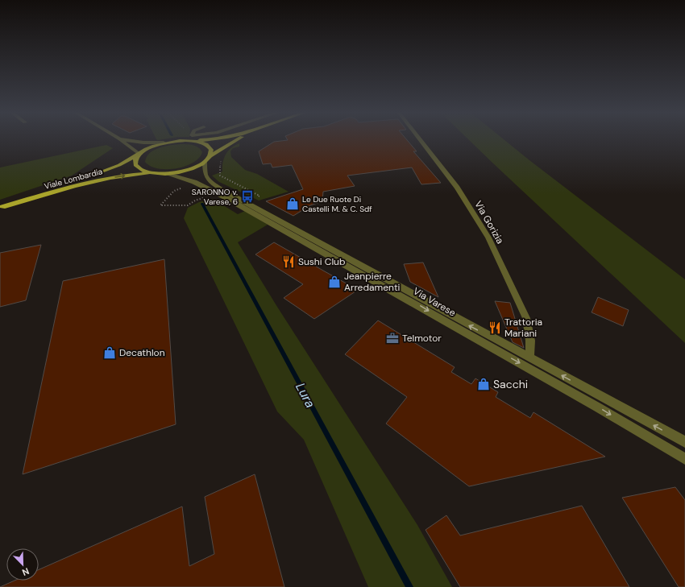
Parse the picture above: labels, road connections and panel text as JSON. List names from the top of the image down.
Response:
{
  "streets": {
    "main road": ["Viale Lombardia"],
    "street": ["Via Gorizia", "Via Varese"]
  },
  "crossings": [
    ["Viale Lombardia", "Via Varese"],
    ["Via Gorizia", "Via Varese"]
  ],
  "water": ["Lura"],
  "places": {
    "bus stop": ["SARONNO v. Varese, 6"],
    "shop": [
      "Le Due Ruote Di Castelli M. & C. Sdf",
      "Jeanpierre Arredamenti",
      "Decathlon",
      "Sacchi"
    ],
    "restaurant": ["Sushi Club", "Trattoria Mariani"],
    "office": ["Telmotor"]
  },
  "north": "bottom right"
}
